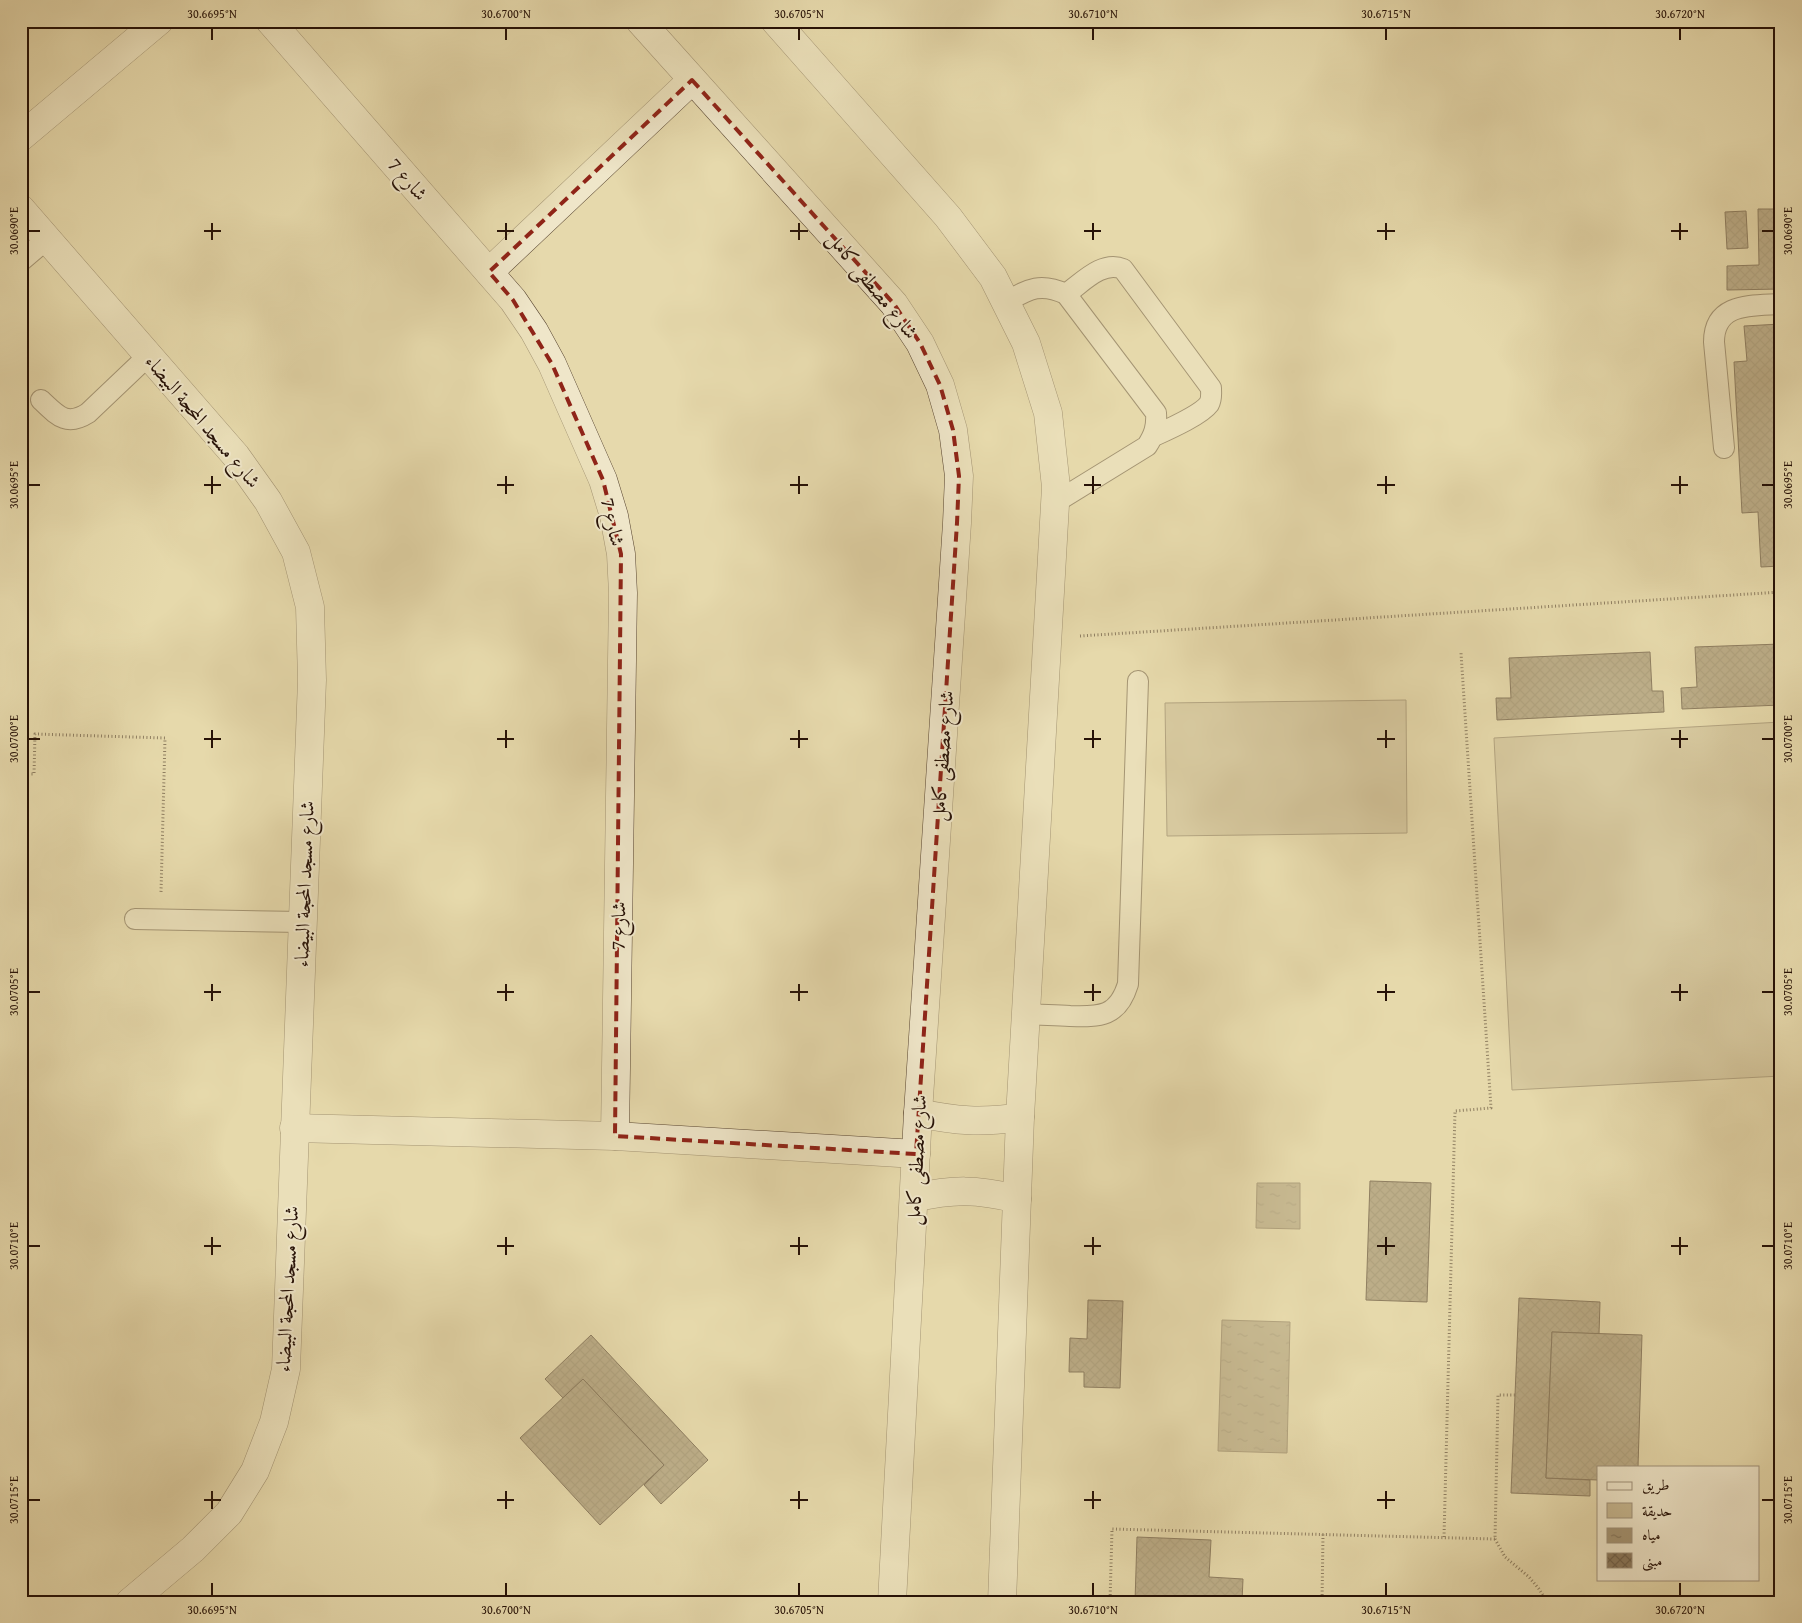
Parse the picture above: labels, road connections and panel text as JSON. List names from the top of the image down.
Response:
{
  "streets": {
    "street": ["شارع 7", "شارع مصطفى كامل", "شارع مسجد المحجة البيضاء"]
  },
  "legend": [
    "طريق",
    "حديقة",
    "مياه",
    "مبنى"
  ],
  "coordinates": [
    "30.6695°N",
    "30.6700°N",
    "30.6705°N",
    "30.6710°N",
    "30.6715°N",
    "30.6720°N",
    "30.0690°E",
    "30.0695°E",
    "30.0700°E",
    "30.0705°E",
    "30.0710°E",
    "30.0715°E"
  ]
}
